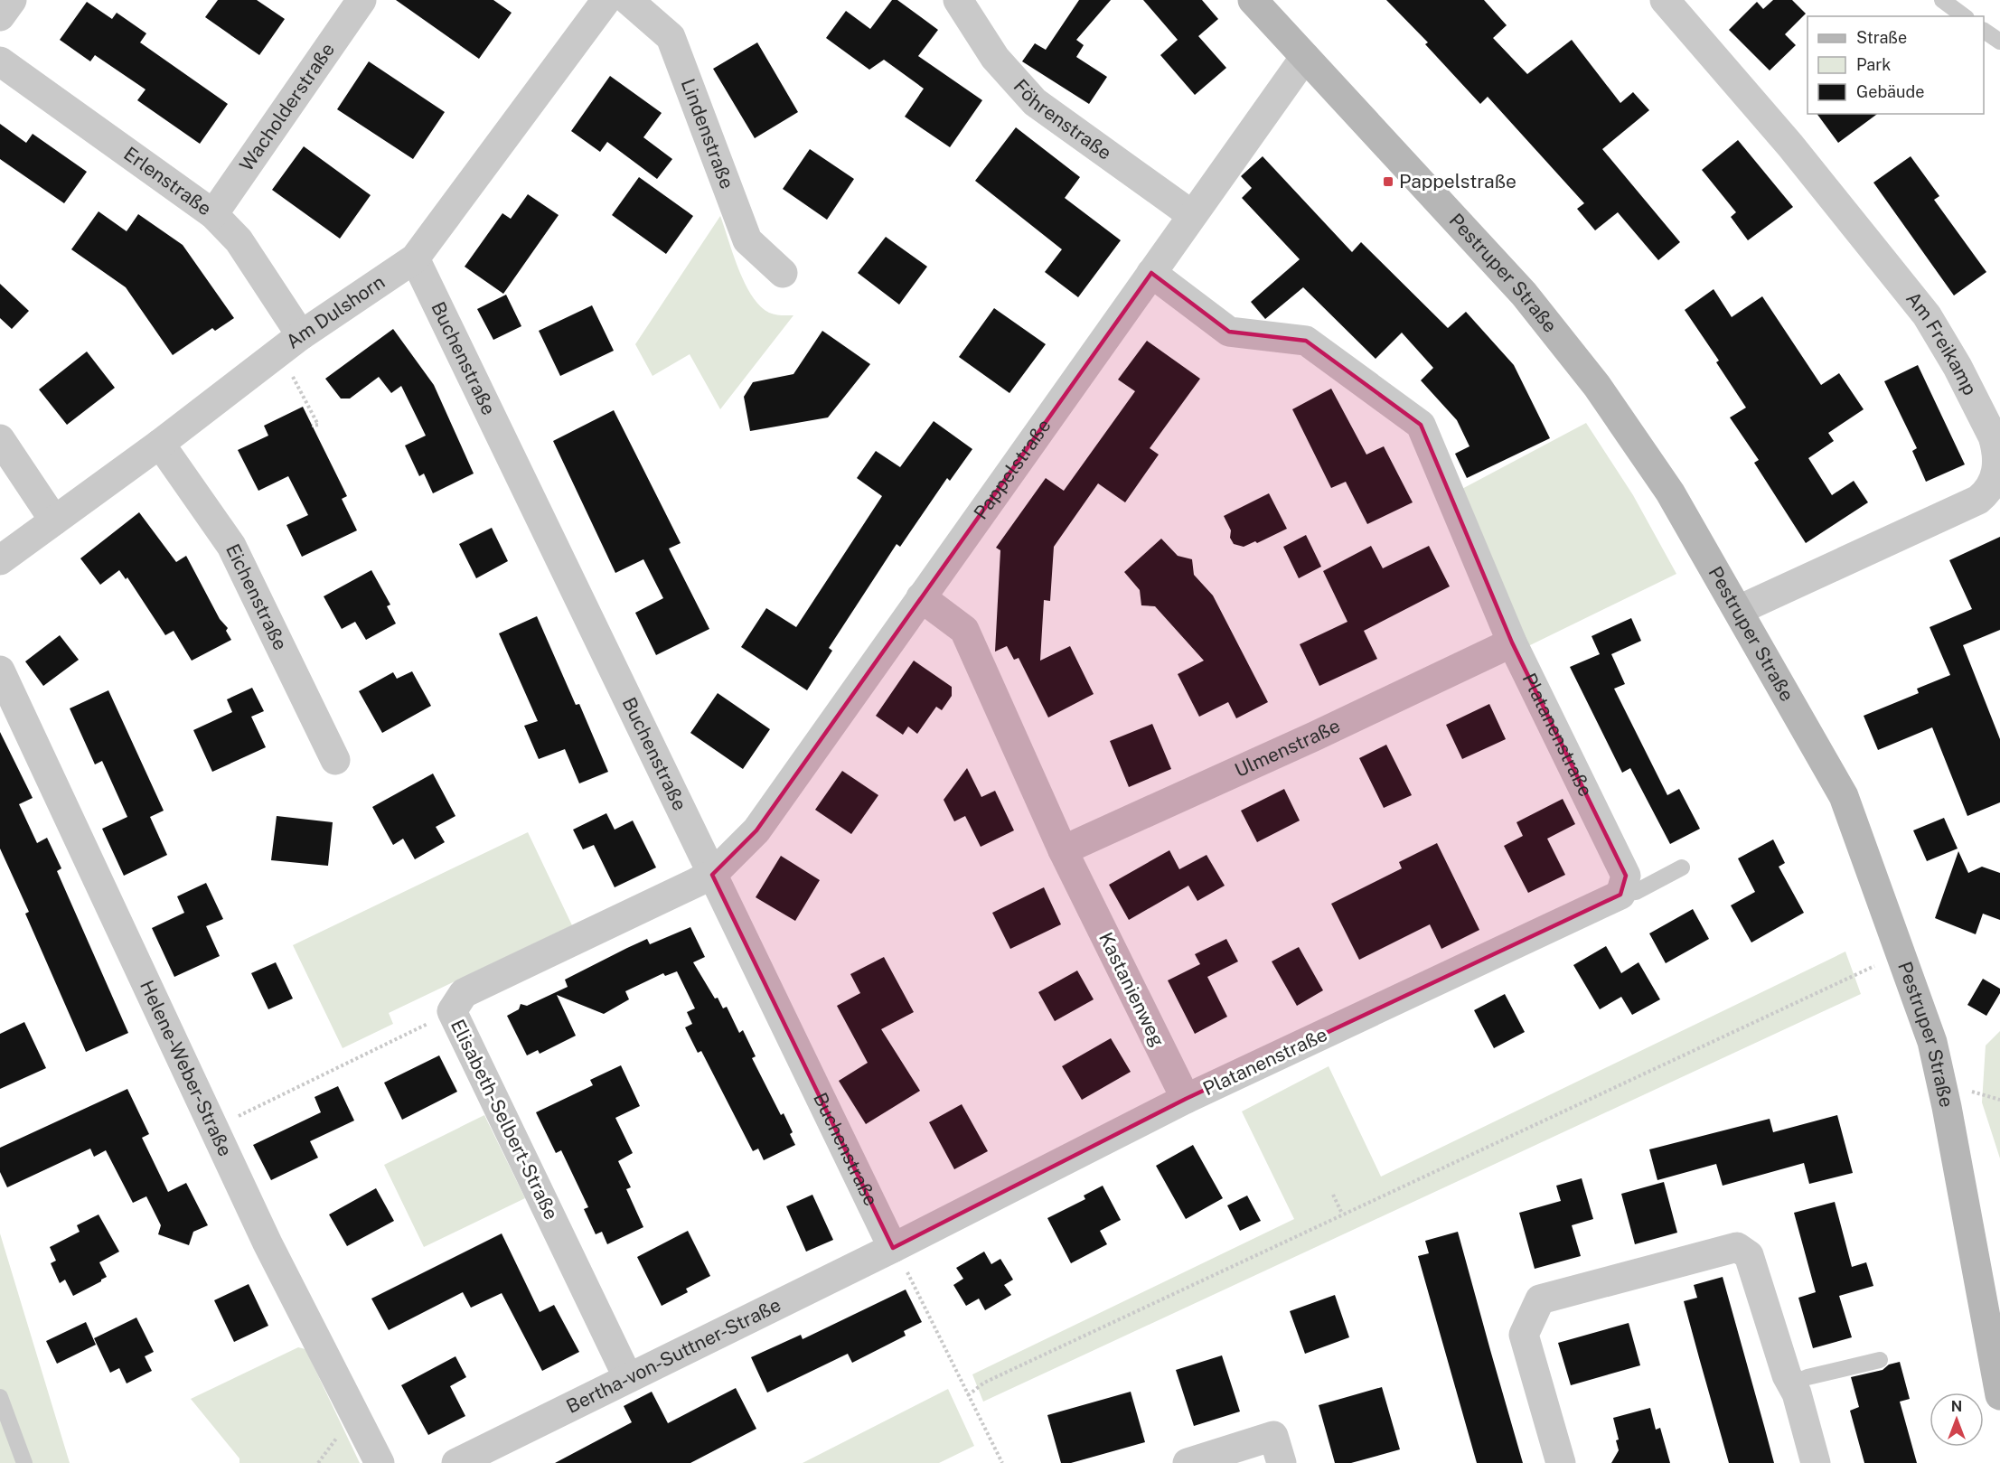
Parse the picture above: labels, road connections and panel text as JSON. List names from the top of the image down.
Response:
{
  "streets": {
    "street": [
      "Wacholderstraße",
      "Föhrenstraße",
      "Lindenstraße",
      "Erlenstraße",
      "Pestruper Straße",
      "Am Dulshorn",
      "Am Freikamp",
      "Buchenstraße",
      "Pappelstraße",
      "Eichenstraße",
      "Platanenstraße",
      "Ulmenstraße",
      "Kastanienweg",
      "Helene-Weber-Straße",
      "Elisabeth-Selbert-Straße",
      "Bertha-von-Suttner-Straße"
    ]
  },
  "crossings": [
    ["Wacholderstraße", "Erlenstraße"],
    ["Föhrenstraße", "Pappelstraße"],
    ["Erlenstraße", "Am Dulshorn"],
    ["Pestruper Straße", "Am Freikamp"],
    ["Pestruper Straße", "Pappelstraße"],
    ["Am Dulshorn", "Buchenstraße"],
    ["Am Dulshorn", "Eichenstraße"],
    ["Buchenstraße", "Pappelstraße"],
    ["Buchenstraße", "Elisabeth-Selbert-Straße"],
    ["Buchenstraße", "Bertha-von-Suttner-Straße"],
    ["Pappelstraße", "Platanenstraße"],
    ["Pappelstraße", "Kastanienweg"],
    ["Pappelstraße", "Elisabeth-Selbert-Straße"],
    ["Platanenstraße", "Ulmenstraße"],
    ["Platanenstraße", "Kastanienweg"],
    ["Ulmenstraße", "Kastanienweg"],
    ["Elisabeth-Selbert-Straße", "Bertha-von-Suttner-Straße"]
  ],
  "places": {
    "transit": ["Pappelstraße"]
  },
  "legend": ["Straße", "Park", "Gebäude"],
  "north": "top"
}
